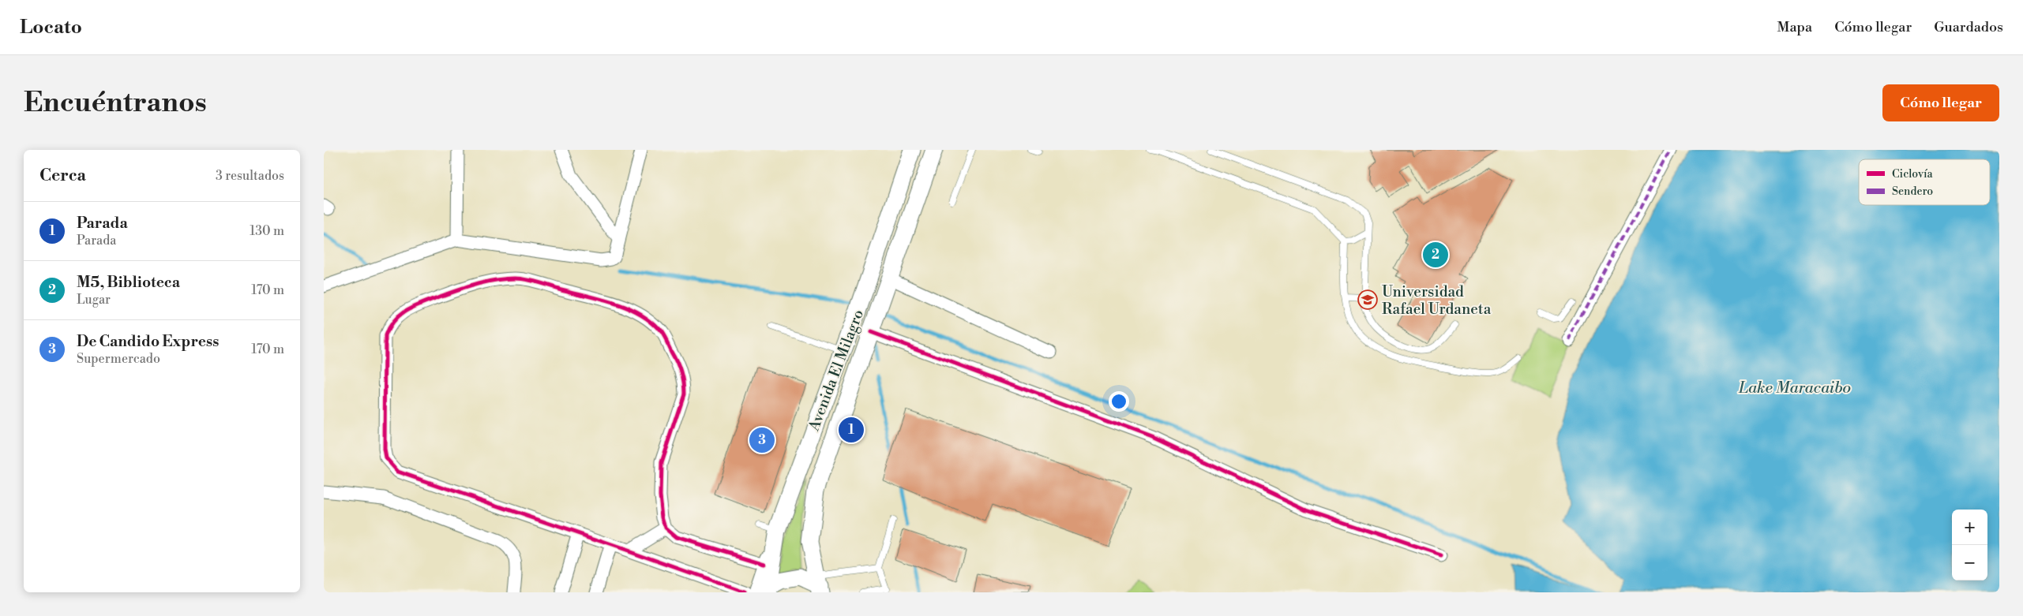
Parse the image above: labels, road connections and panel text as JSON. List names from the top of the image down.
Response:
{
  "streets": {
    "main road": ["Avenida El Milagro"]
  },
  "water": ["Lake Maracaibo"],
  "places": {
    "school or university": ["Universidad Rafael Urdaneta"]
  },
  "legend": ["Ciclovía", "Sendero"],
  "page": {
    "header": "Locato",
    "nav": ["Mapa", "Cómo llegar", "Guardados"],
    "buttons": "Cómo llegar",
    "title": "Encuéntranos",
    "heading": ["Cerca", "3 resultados"],
    "list": [
      {
        "mark": "1",
        "name": "Parada",
        "note": "Parada",
        "value": "130 m"
      },
      {
        "mark": "2",
        "name": "M5, Biblioteca",
        "note": "Lugar",
        "value": "170 m"
      },
      {
        "mark": "3",
        "name": "De Candido Express",
        "note": "Supermercado",
        "value": "170 m"
      }
    ],
    "pins": ["2", "1", "3"],
    "map_buttons": ["+", "−"]
  }
}
